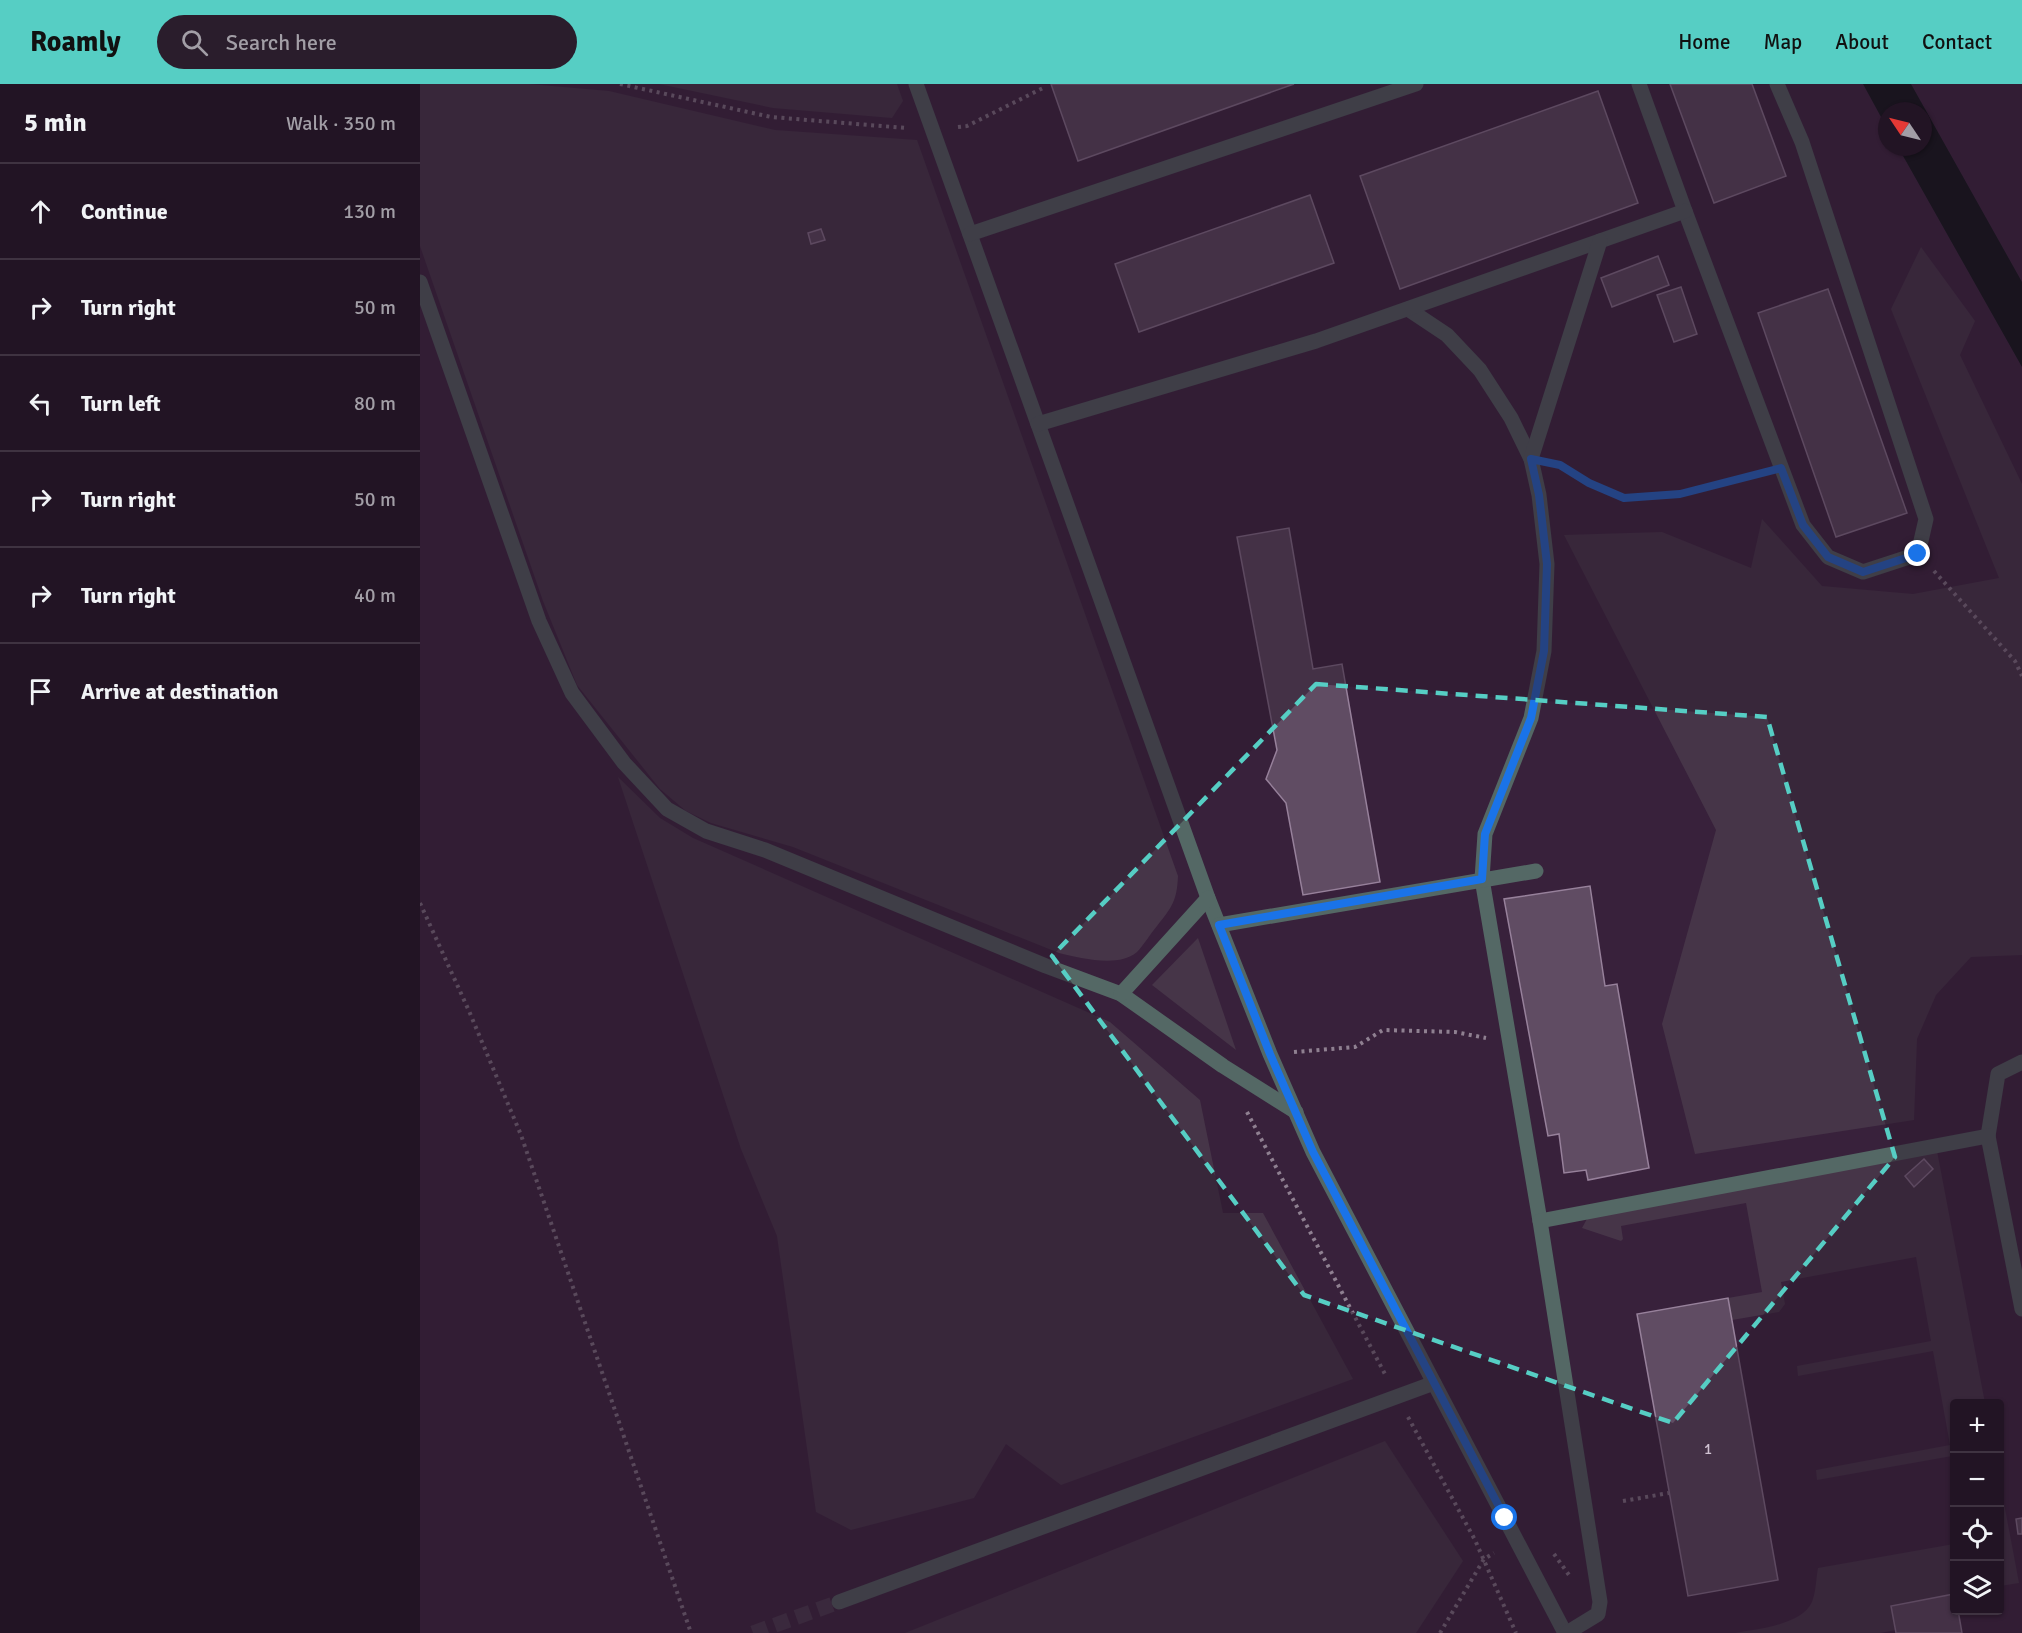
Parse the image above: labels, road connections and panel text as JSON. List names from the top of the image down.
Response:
{
  "house_numbers": ["1"],
  "north": "top left",
  "page": {
    "header": "Roamly",
    "search": "Search here",
    "nav": [
      "Home",
      "Map",
      "About",
      "Contact"
    ],
    "heading": ["5 min", "Walk · 350 m"],
    "list": [
      ["Continue", "130 m"],
      ["Turn right", "50 m"],
      ["Turn left", "80 m"],
      ["Turn right", "50 m"],
      ["Turn right", "40 m"],
      "Arrive at destination"
    ],
    "map_buttons": ["+", "−"]
  }
}
